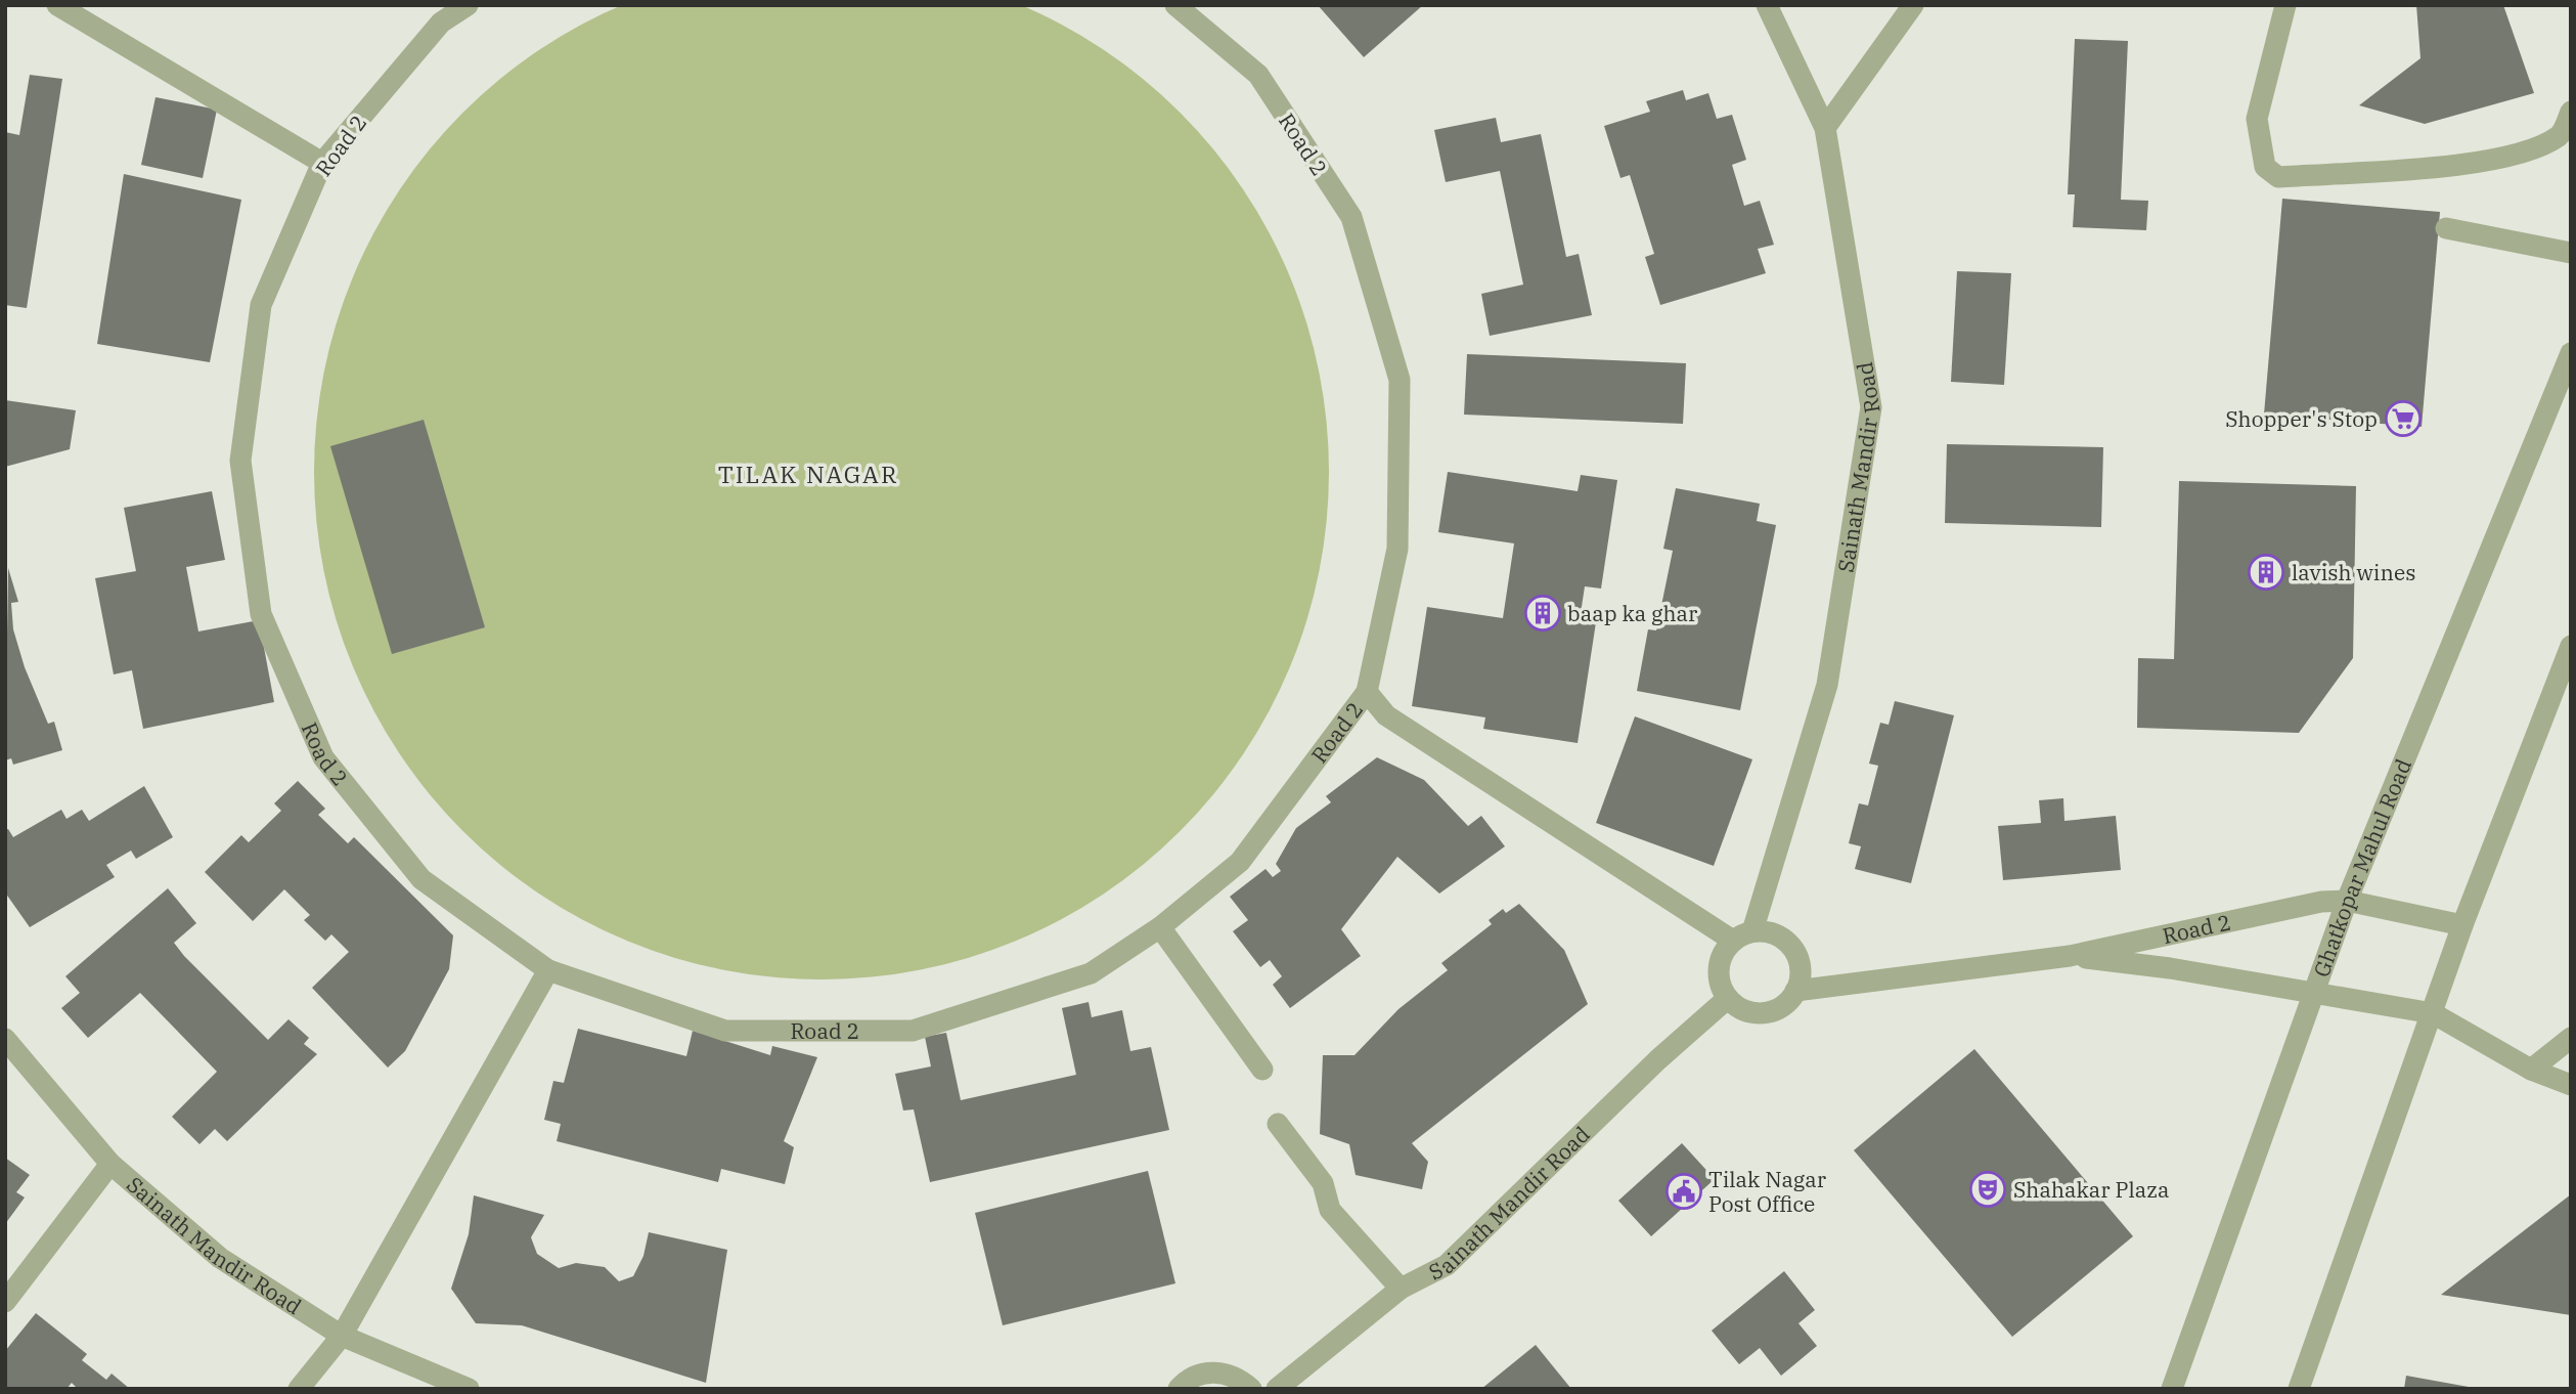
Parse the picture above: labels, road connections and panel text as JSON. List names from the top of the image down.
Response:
{
  "streets": {
    "street": ["Road 2", "Sainath Mandir Road", "Ghatkopar Mahul Road"]
  },
  "crossings": [
    ["Road 2", "Sainath Mandir Road"],
    ["Road 2", "Ghatkopar Mahul Road"]
  ],
  "districts": ["TILAK NAGAR"],
  "places": {
    "supermarket": ["Shopper's Stop"],
    "building": ["lavish wines", "baap ka ghar"],
    "theatre": ["Shahakar Plaza"],
    "public building": ["Tilak Nagar Post Office"]
  }
}
